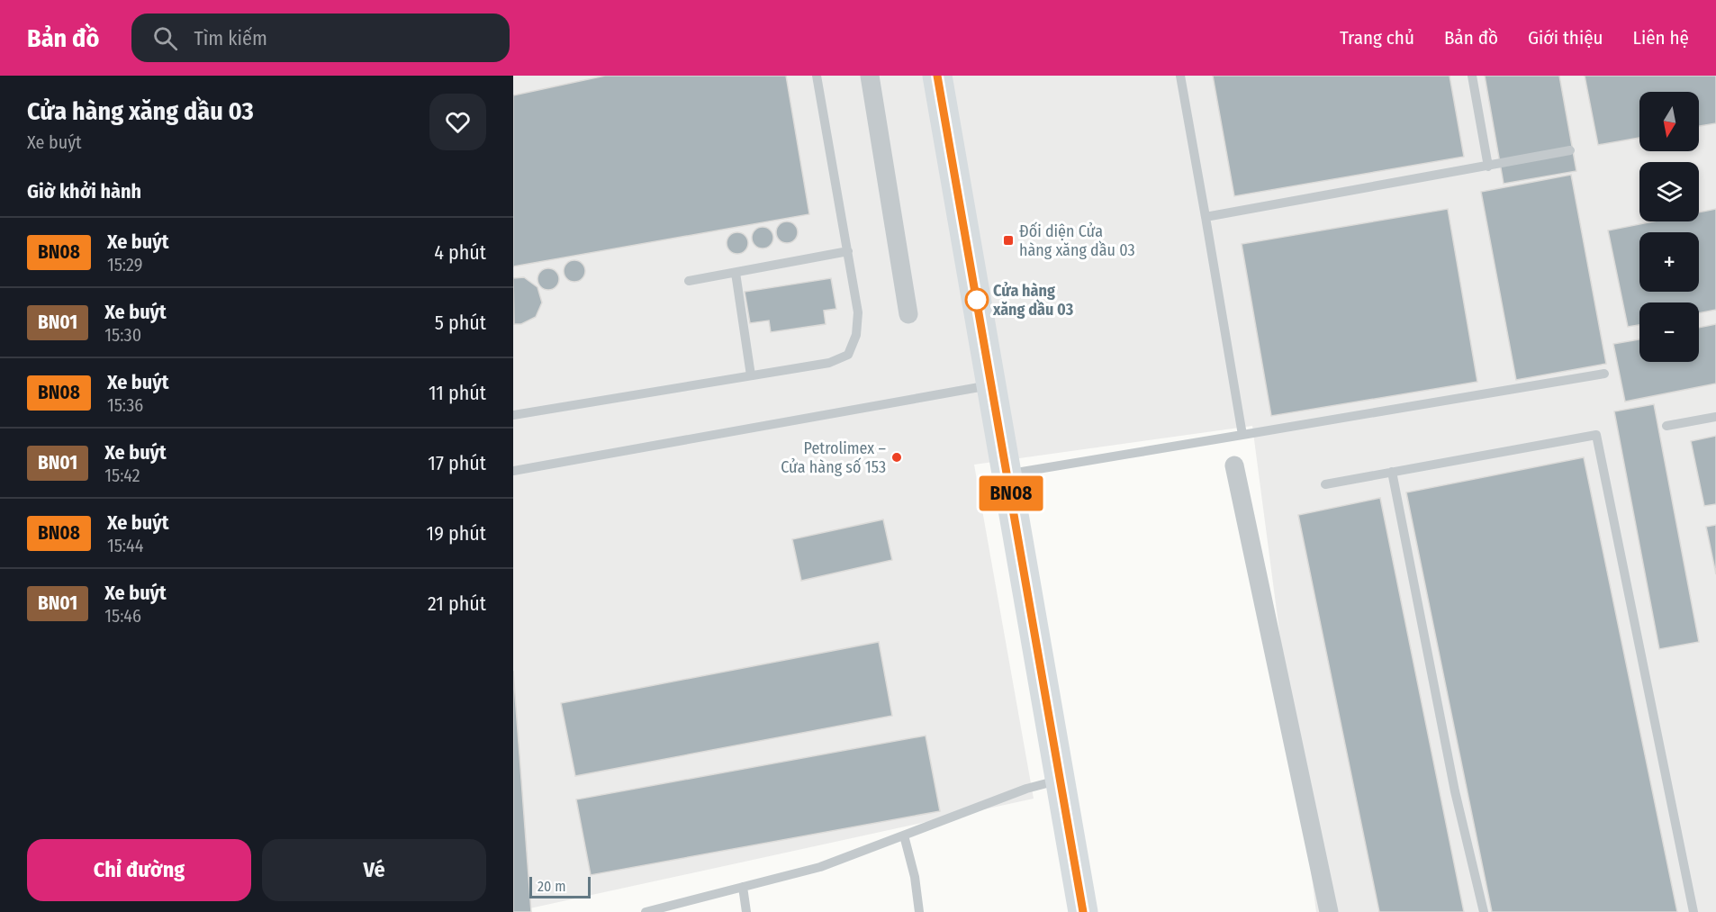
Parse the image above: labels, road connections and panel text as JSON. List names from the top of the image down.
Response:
{
  "places": {
    "transit": ["Đối diện Cửa hàng xăng dầu 03"],
    "other": ["Cửa hàng xăng dầu 03", "Petrolimex – Cửa hàng số 153"]
  },
  "lines": ["bus line BN08"],
  "scale_bar": "20 m",
  "north": "bottom",
  "page": {
    "header": "Bản đồ",
    "search": "Tìm kiếm",
    "nav": [
      "Trang chủ",
      "Bản đồ",
      "Giới thiệu",
      "Liên hệ"
    ],
    "heading": [
      ["Cửa hàng xăng dầu 03", "Xe buýt"],
      "Giờ khởi hành"
    ],
    "on_map": "BN08",
    "map_buttons": ["+", "−"],
    "list": [
      {
        "mark": "BN08",
        "name": "Xe buýt",
        "note": "15:29",
        "value": "4 phút"
      },
      {
        "mark": "BN01",
        "name": "Xe buýt",
        "note": "15:30",
        "value": "5 phút"
      },
      {
        "mark": "BN08",
        "name": "Xe buýt",
        "note": "15:36",
        "value": "11 phút"
      },
      {
        "mark": "BN01",
        "name": "Xe buýt",
        "note": "15:42",
        "value": "17 phút"
      },
      {
        "mark": "BN08",
        "name": "Xe buýt",
        "note": "15:44",
        "value": "19 phút"
      },
      {
        "mark": "BN01",
        "name": "Xe buýt",
        "note": "15:46",
        "value": "21 phút"
      }
    ],
    "buttons": ["Chỉ đường", "Vé"],
    "scale": "20 m"
  }
}
